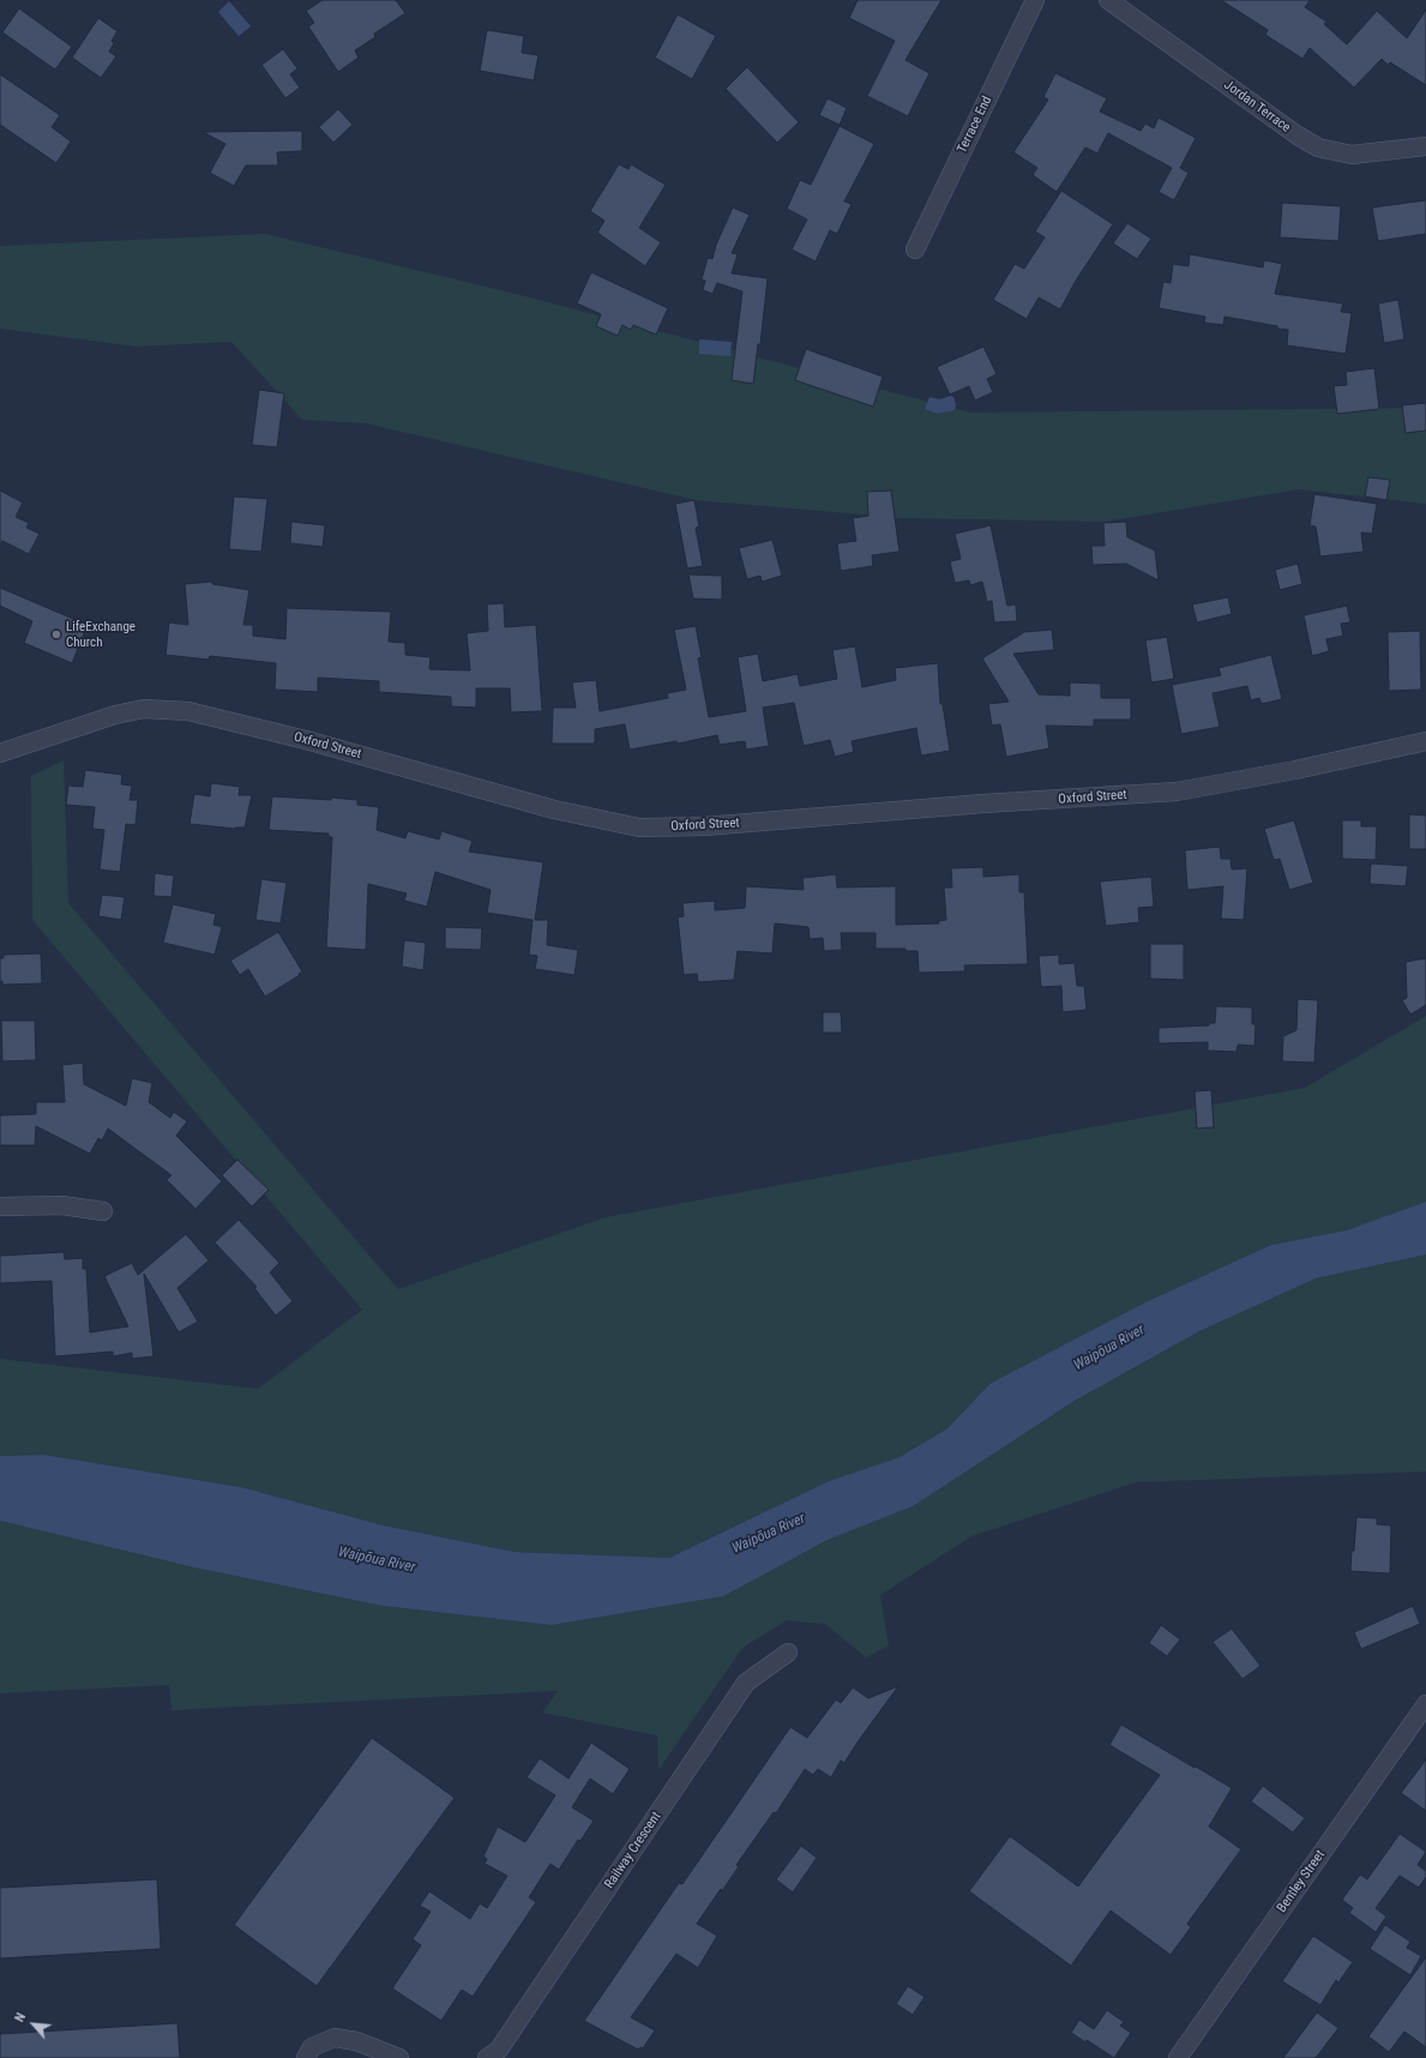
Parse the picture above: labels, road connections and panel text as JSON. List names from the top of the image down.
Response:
{
  "streets": {
    "street": [
      "Jordan Terrace",
      "Terrace End",
      "Oxford Street",
      "Railway Crescent",
      "Bentley Street"
    ]
  },
  "water": ["Waipōua River"],
  "places": ["LifeExchange Church"],
  "north": "top left"
}
